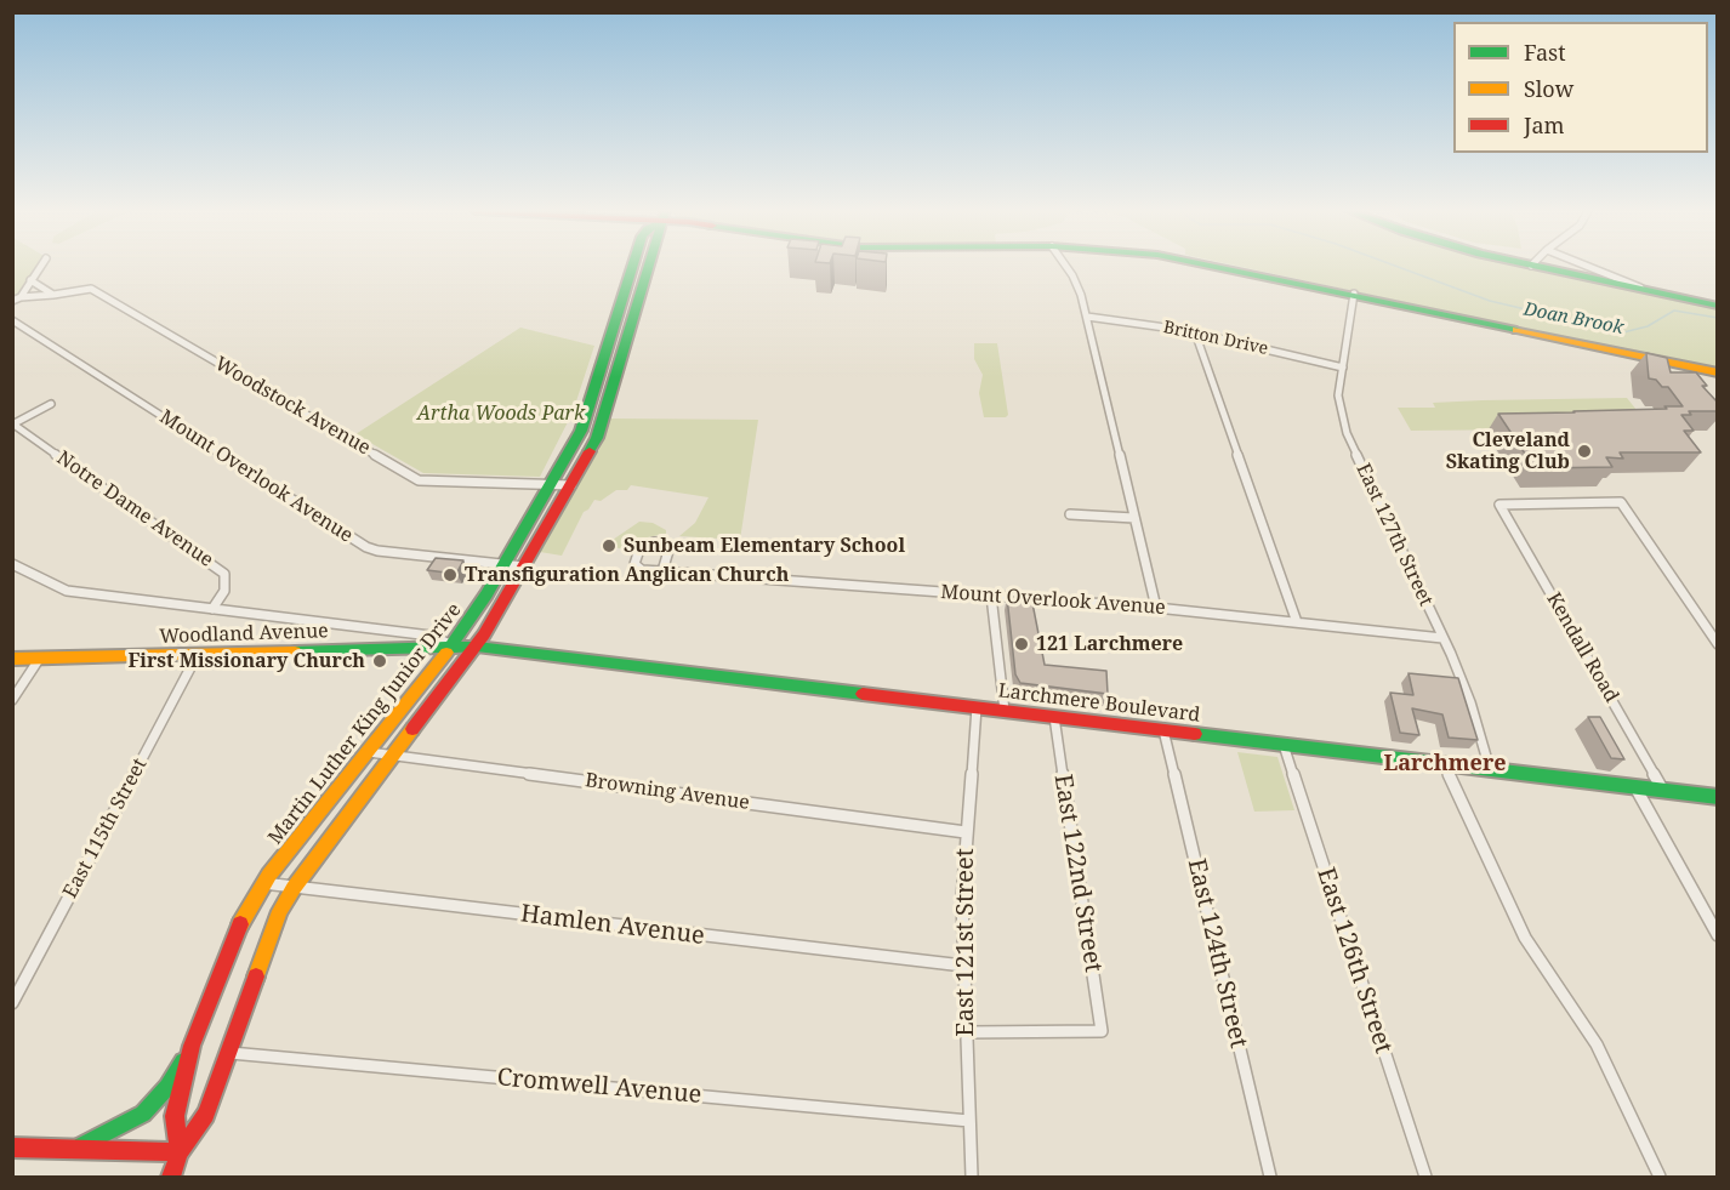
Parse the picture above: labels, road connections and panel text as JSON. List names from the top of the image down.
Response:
{
  "streets": {
    "main road": ["Woodland Avenue", "Larchmere Boulevard", "Martin Luther King Junior Drive"],
    "street": [
      "Britton Drive",
      "Woodstock Avenue",
      "Mount Overlook Avenue",
      "Notre Dame Avenue",
      "East 127th Street",
      "Kendall Road",
      "Browning Avenue",
      "East 115th Street",
      "East 122nd Street",
      "Hamlen Avenue",
      "East 121st Street",
      "East 124th Street",
      "East 126th Street",
      "Cromwell Avenue"
    ]
  },
  "crossings": [
    ["Britton Drive", "East 127th Street"],
    ["Woodstock Avenue", "Martin Luther King Junior Drive"],
    ["Mount Overlook Avenue", "East 127th Street"],
    ["Mount Overlook Avenue", "Martin Luther King Junior Drive"],
    ["East 127th Street", "Larchmere Boulevard"],
    ["Woodland Avenue", "Larchmere Boulevard"],
    ["Woodland Avenue", "Martin Luther King Junior Drive"],
    ["Woodland Avenue", "East 115th Street"],
    ["Kendall Road", "Larchmere Boulevard"],
    ["Larchmere Boulevard", "Martin Luther King Junior Drive"],
    ["Larchmere Boulevard", "East 122nd Street"],
    ["Larchmere Boulevard", "East 121st Street"],
    ["Larchmere Boulevard", "East 124th Street"],
    ["Larchmere Boulevard", "East 126th Street"],
    ["Martin Luther King Junior Drive", "Browning Avenue"],
    ["Martin Luther King Junior Drive", "Hamlen Avenue"],
    ["Martin Luther King Junior Drive", "Cromwell Avenue"],
    ["Browning Avenue", "East 121st Street"],
    ["East 122nd Street", "East 121st Street"],
    ["Hamlen Avenue", "East 121st Street"],
    ["East 121st Street", "Cromwell Avenue"]
  ],
  "districts": ["Larchmere"],
  "water": ["Doan Brook"],
  "parks": ["Artha Woods Park"],
  "places": [
    "Cleveland Skating Club",
    "Sunbeam Elementary School",
    "Transfiguration Anglican Church",
    "121 Larchmere",
    "First Missionary Church"
  ],
  "legend": ["Fast", "Slow", "Jam"]
}
